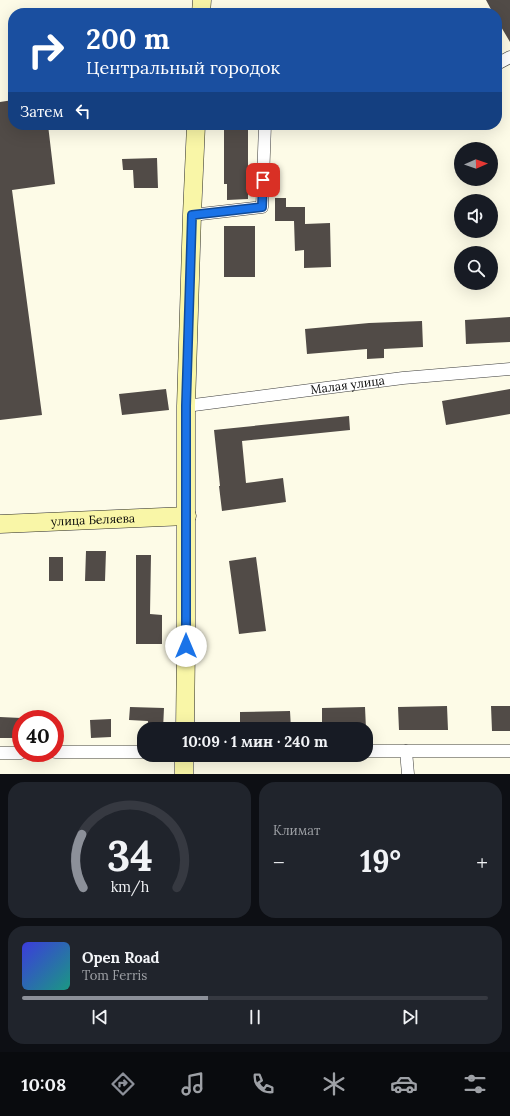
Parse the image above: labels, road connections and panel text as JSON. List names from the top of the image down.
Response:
{
  "streets": {
    "street": ["Малая улица", "улица Беляева"]
  },
  "north": "right",
  "page": {
    "turn": ["200 m", "Центральный городок"],
    "then": "Затем",
    "limit": "40",
    "trip": "10:09 · 1 мин · 240 m",
    "tile": "Климат",
    "heat": ["−", "19°", "+"],
    "song": ["Open Road", "Tom Ferris"],
    "tabs": "10:08",
    "gauge": ["34", "km/h"]
  }
}
